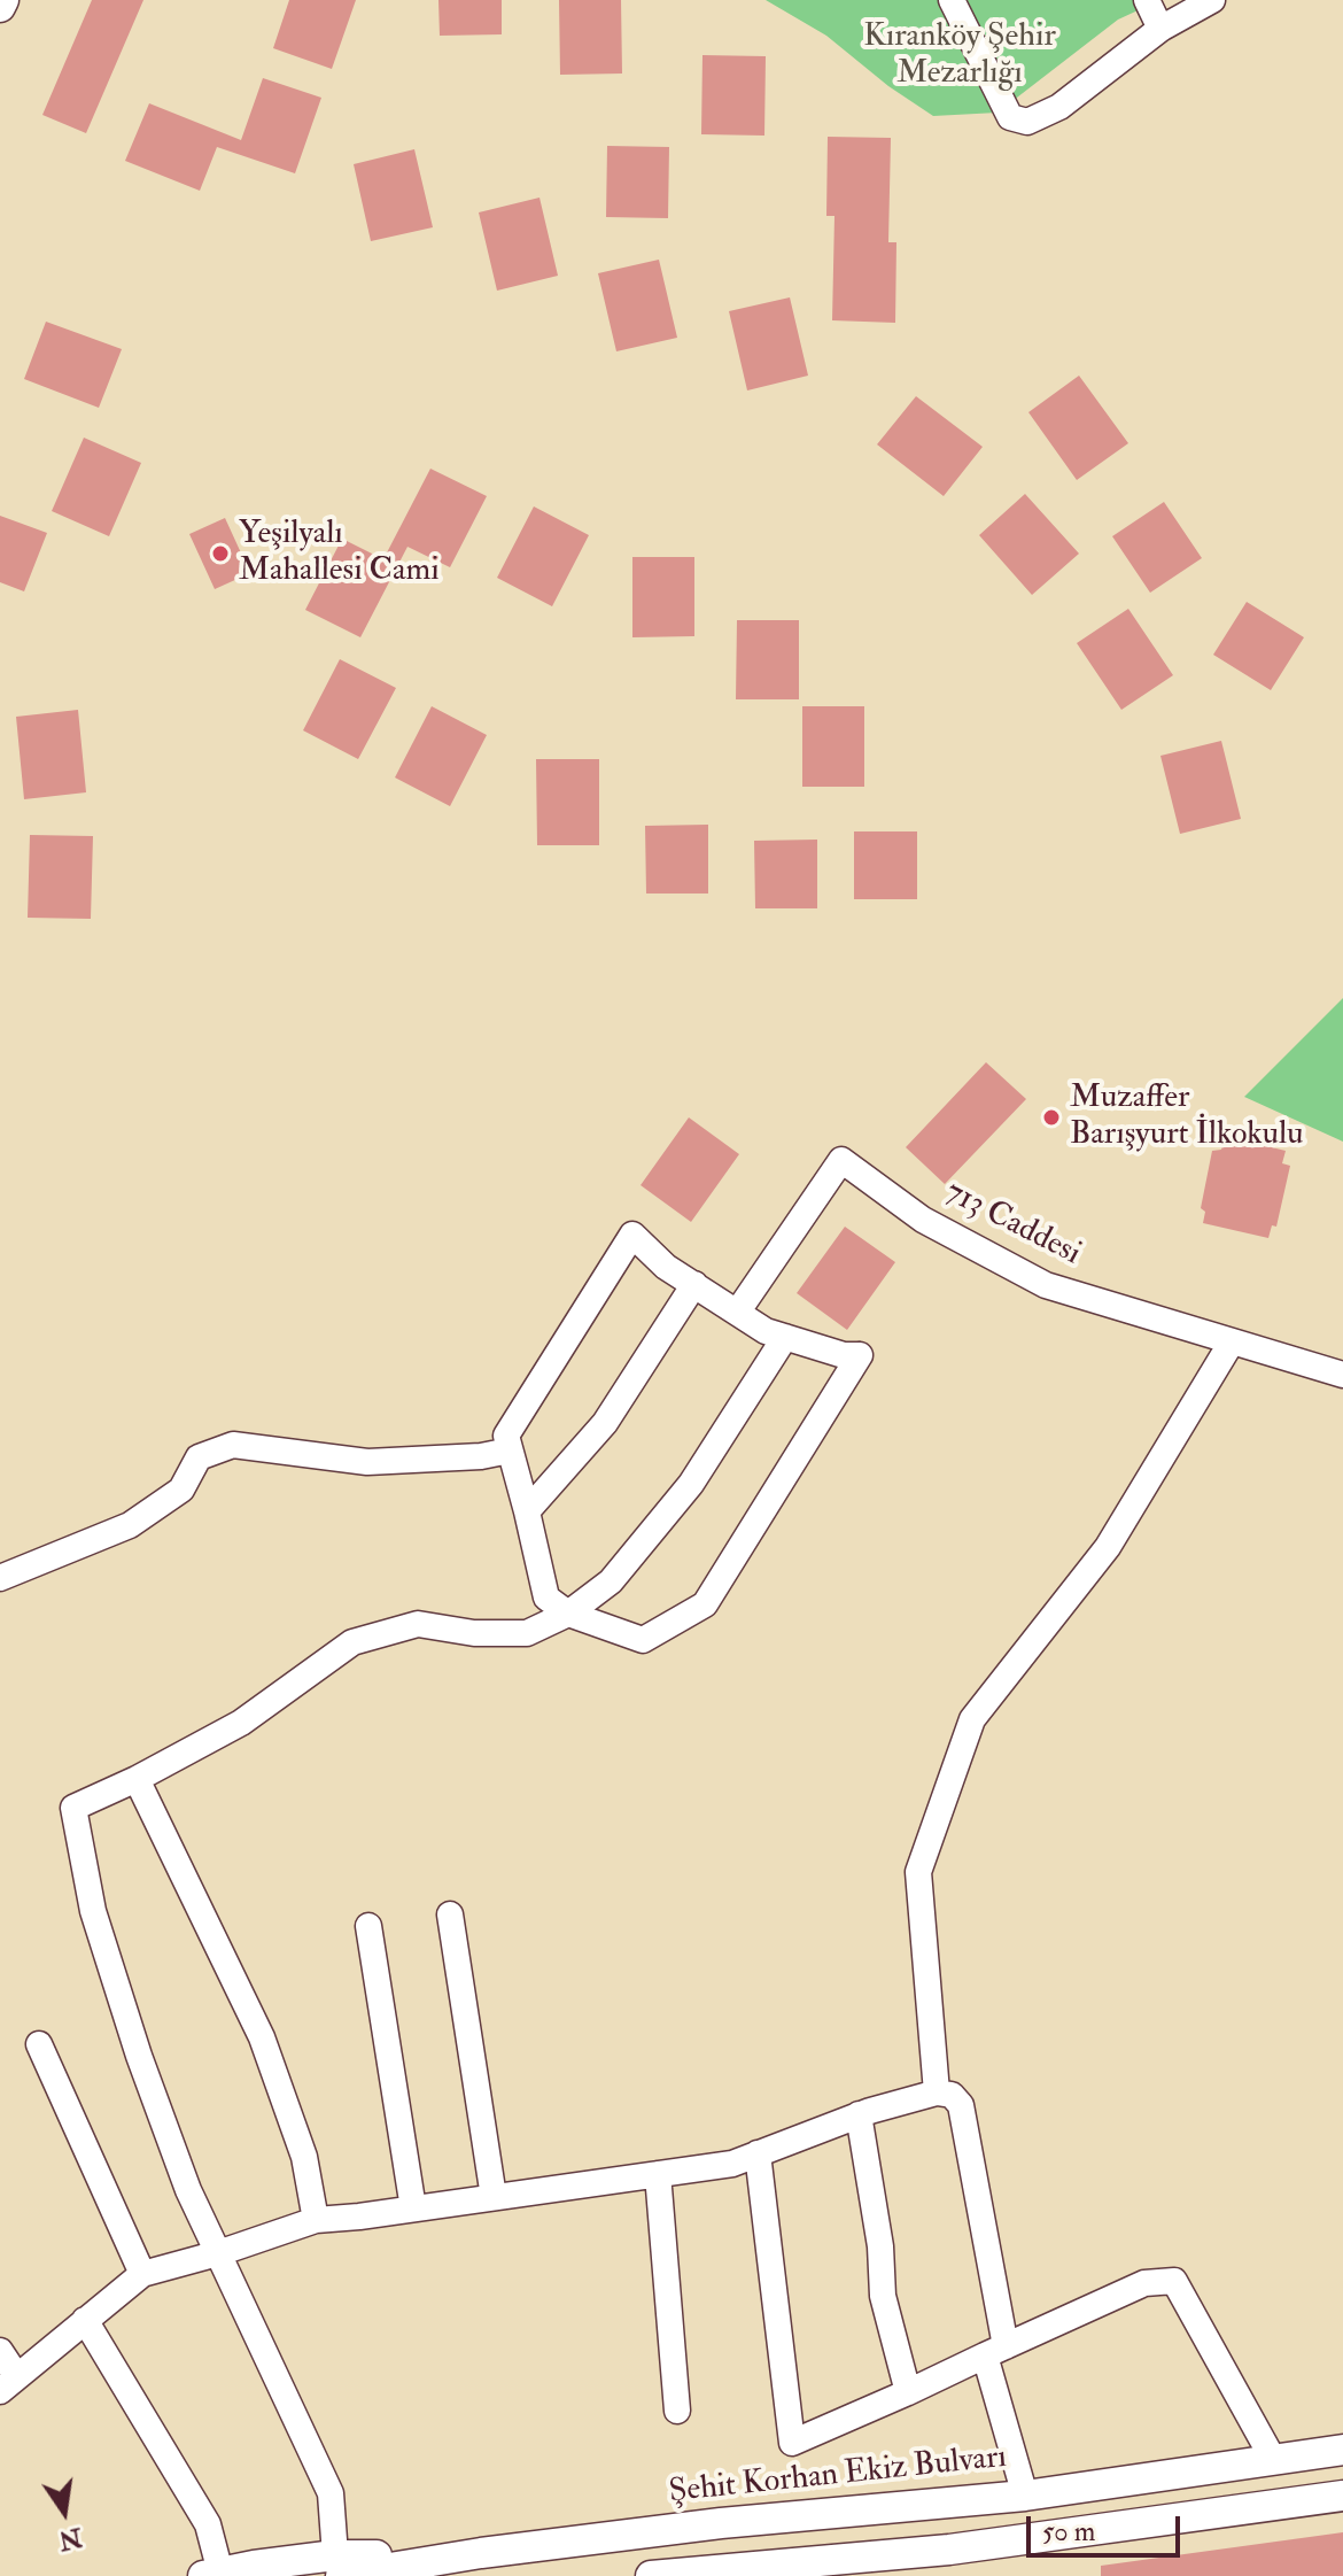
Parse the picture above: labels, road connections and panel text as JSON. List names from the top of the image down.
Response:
{
  "streets": {
    "main road": ["Şehit Korhan Ekiz Bulvarı"],
    "street": ["713 Caddesi"]
  },
  "parks": ["Kıranköy Şehir Mezarlığı"],
  "places": ["Yeşilyalı Mahallesi Cami", "Muzaffer Barışyurt İlkokulu"],
  "scale_bar": "50 m",
  "north": "bottom"
}
